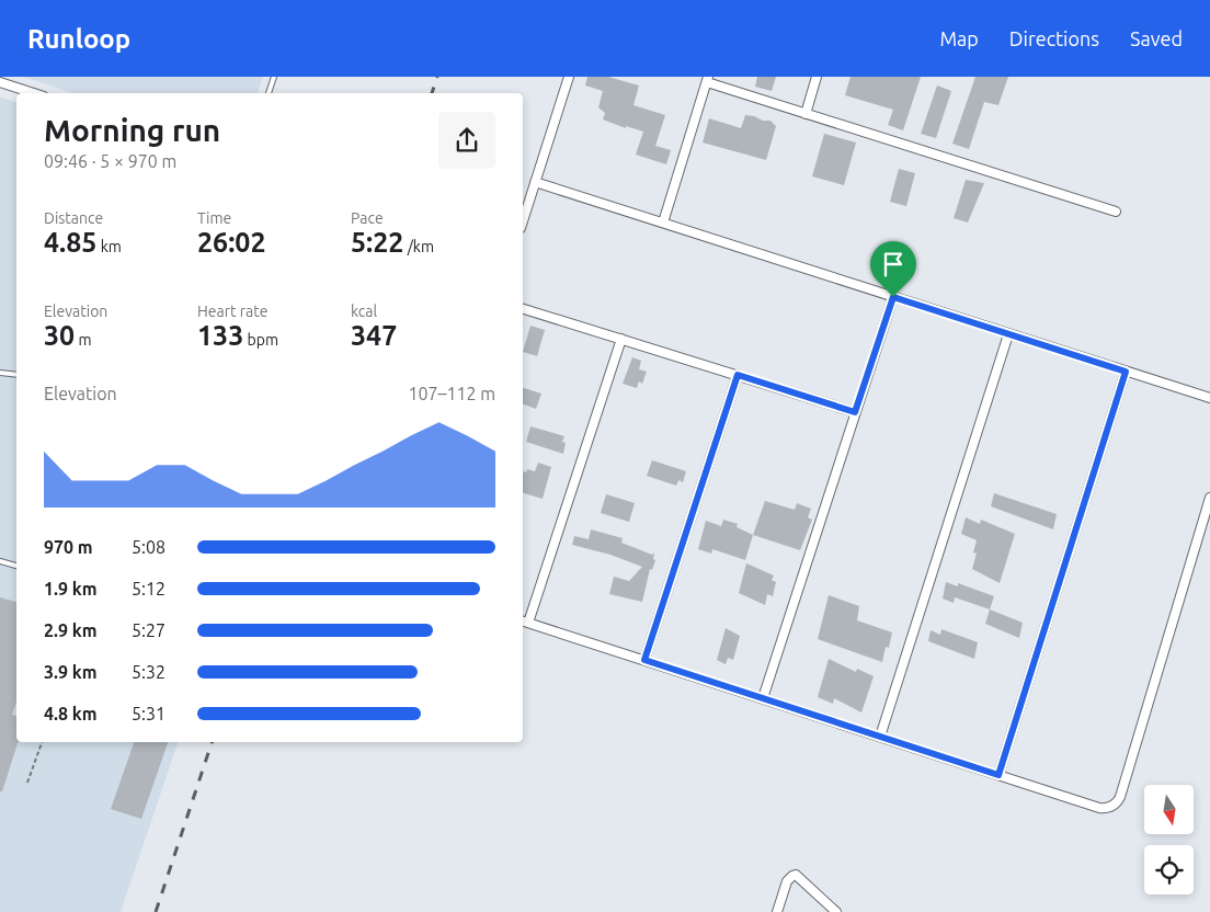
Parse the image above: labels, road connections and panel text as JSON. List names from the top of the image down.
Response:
{
  "north": "bottom",
  "page": {
    "header": "Runloop",
    "nav": ["Map", "Directions", "Saved"],
    "heading": ["Morning run", "09:46 · 5 × 970 m"],
    "stats": [
      ["Distance", "4.85 km"],
      ["Time", "26:02"],
      ["Pace", "5:22 /km"],
      ["Elevation", "30 m"],
      ["Heart rate", "133 bpm"],
      ["kcal", "347"]
    ],
    "chart": ["Elevation", "107–112 m"],
    "list": [
      {
        "name": "970 m",
        "note": "5:08"
      },
      {
        "name": "1.9 km",
        "note": "5:12"
      },
      {
        "name": "2.9 km",
        "note": "5:27"
      },
      {
        "name": "3.9 km",
        "note": "5:32"
      },
      {
        "name": "4.8 km",
        "note": "5:31"
      }
    ]
  }
}
